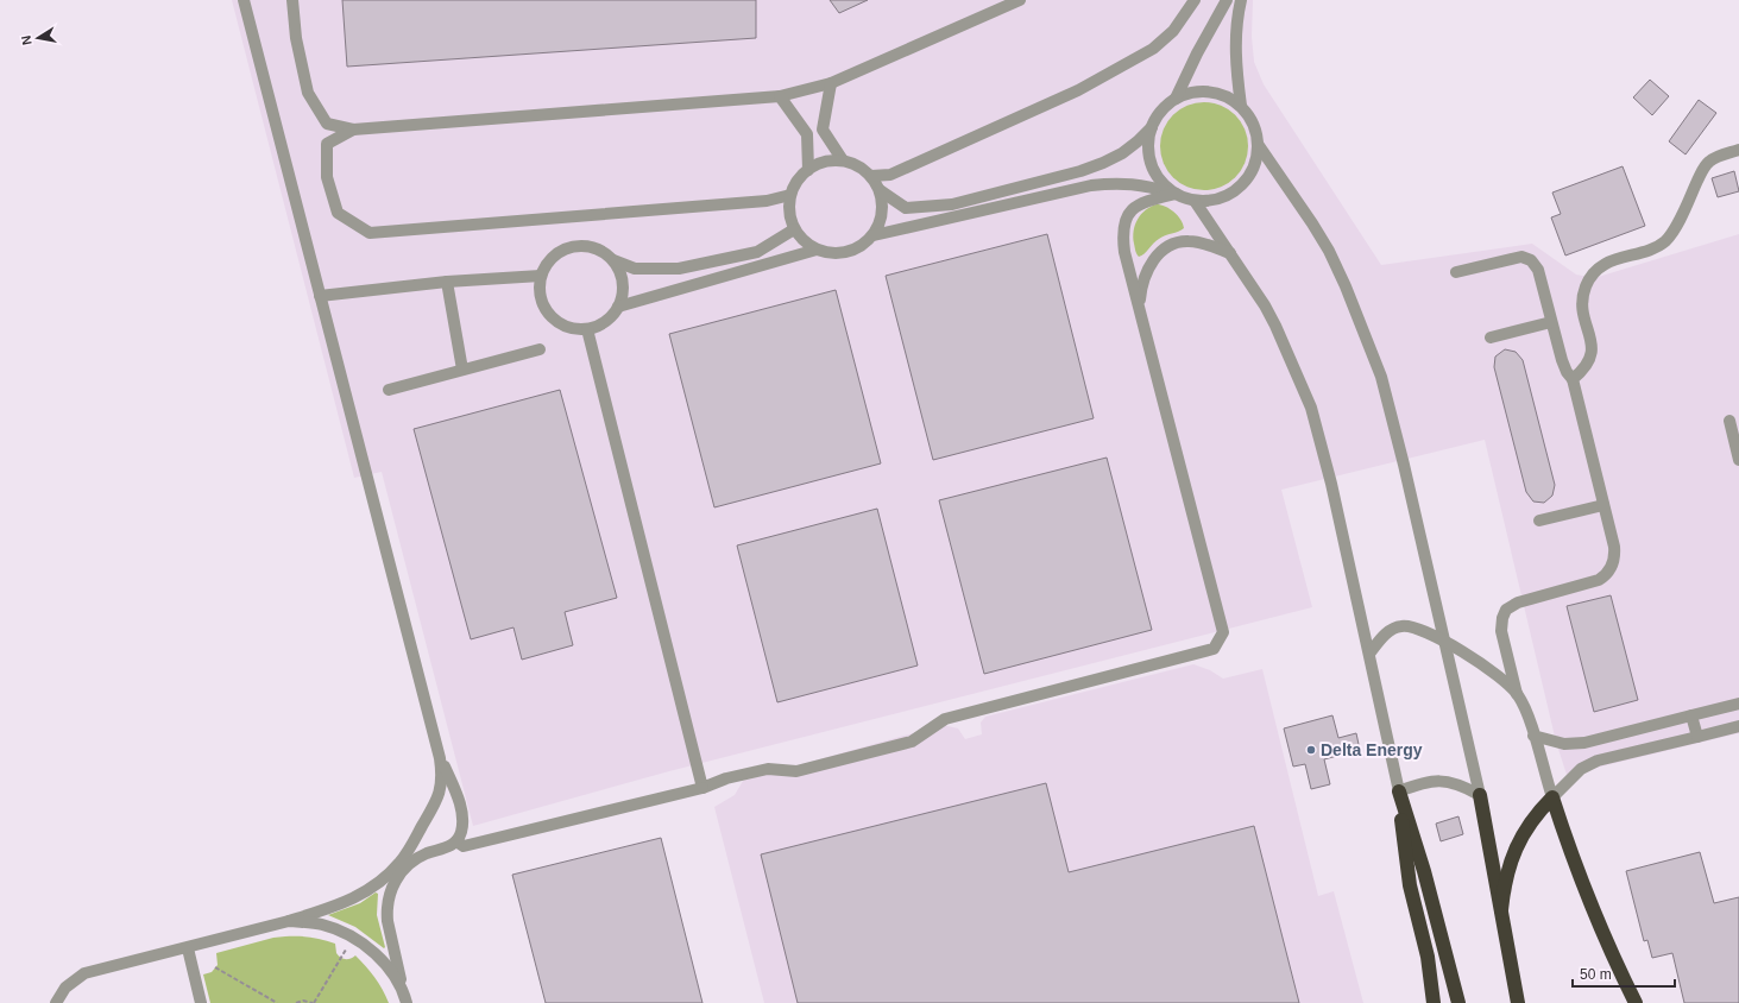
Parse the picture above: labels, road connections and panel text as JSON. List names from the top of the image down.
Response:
{
  "places": ["Delta Energy"],
  "scale_bar": "50 m",
  "north": "left"
}
